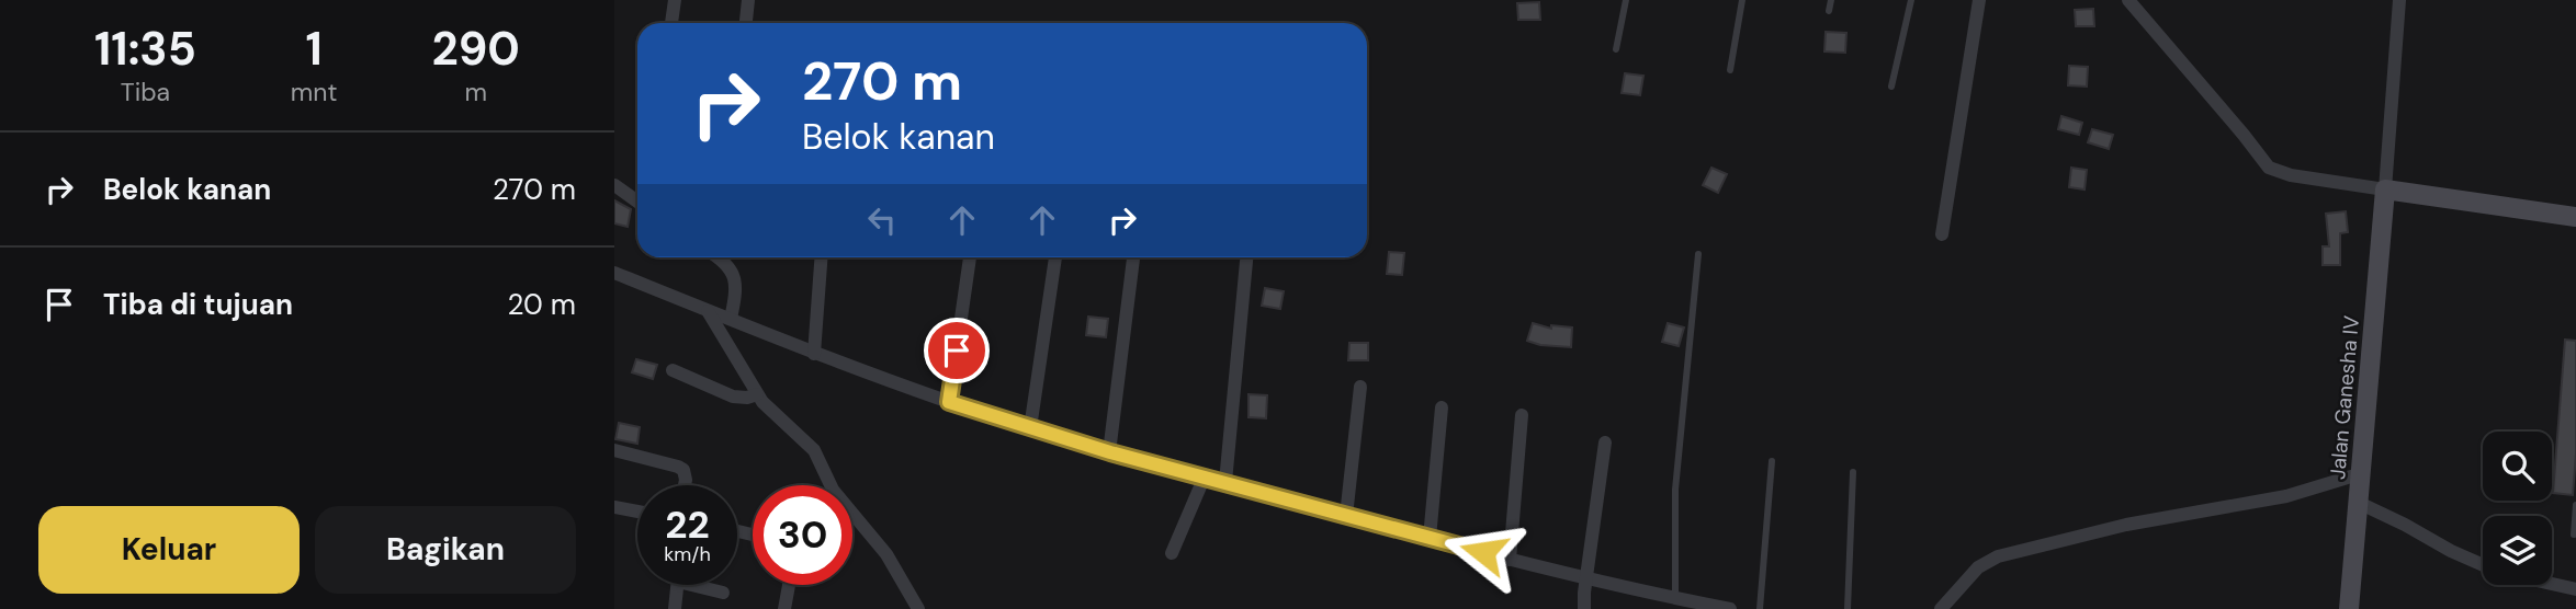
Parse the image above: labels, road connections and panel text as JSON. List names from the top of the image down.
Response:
{
  "streets": {
    "street": ["Jalan Ganesha IV"]
  },
  "page": {
    "eta": [
      "11:35",
      "Tiba",
      "1",
      "mnt",
      "290",
      "m"
    ],
    "turn": ["270 m", "Belok kanan"],
    "list": [
      {
        "name": "Belok kanan",
        "value": "270 m"
      },
      {
        "name": "Tiba di tujuan",
        "value": "20 m"
      }
    ],
    "speed": "22 km/h",
    "limit": "30",
    "buttons": ["Keluar", "Bagikan"]
  }
}
